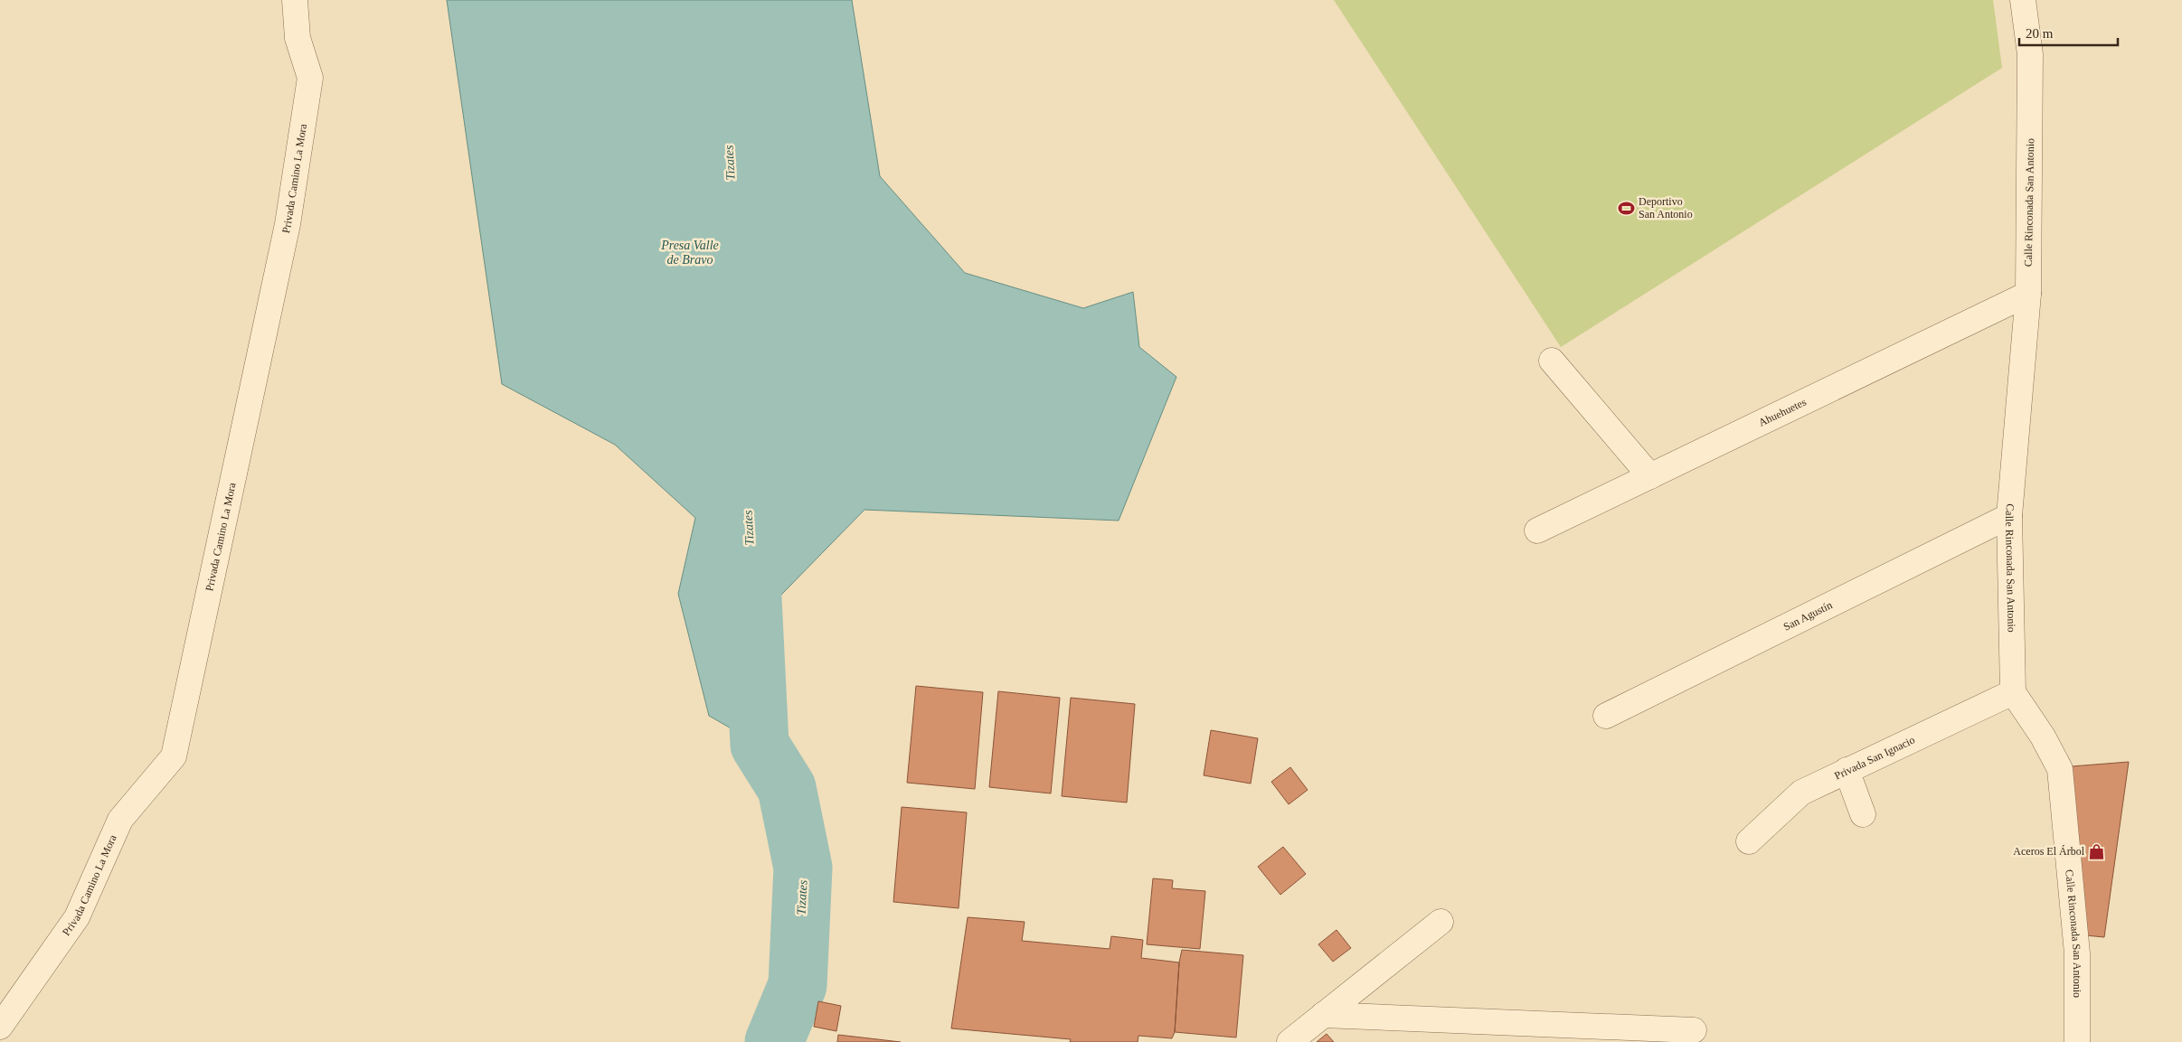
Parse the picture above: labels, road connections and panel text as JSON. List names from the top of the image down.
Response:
{
  "streets": {
    "street": [
      "Privada Camino La Mora",
      "Calle Rinconada San Antonio",
      "Ahuehuetes",
      "San Agustín",
      "Privada San Ignacio"
    ]
  },
  "crossings": [
    ["Calle Rinconada San Antonio", "Ahuehuetes"],
    ["Calle Rinconada San Antonio", "San Agustín"],
    ["Calle Rinconada San Antonio", "Privada San Ignacio"]
  ],
  "water": ["Tizates", "Presa Valle de Bravo"],
  "places": {
    "sports": ["Deportivo San Antonio"],
    "shop": ["Aceros El Árbol"]
  },
  "scale_bar": "20 m"
}
